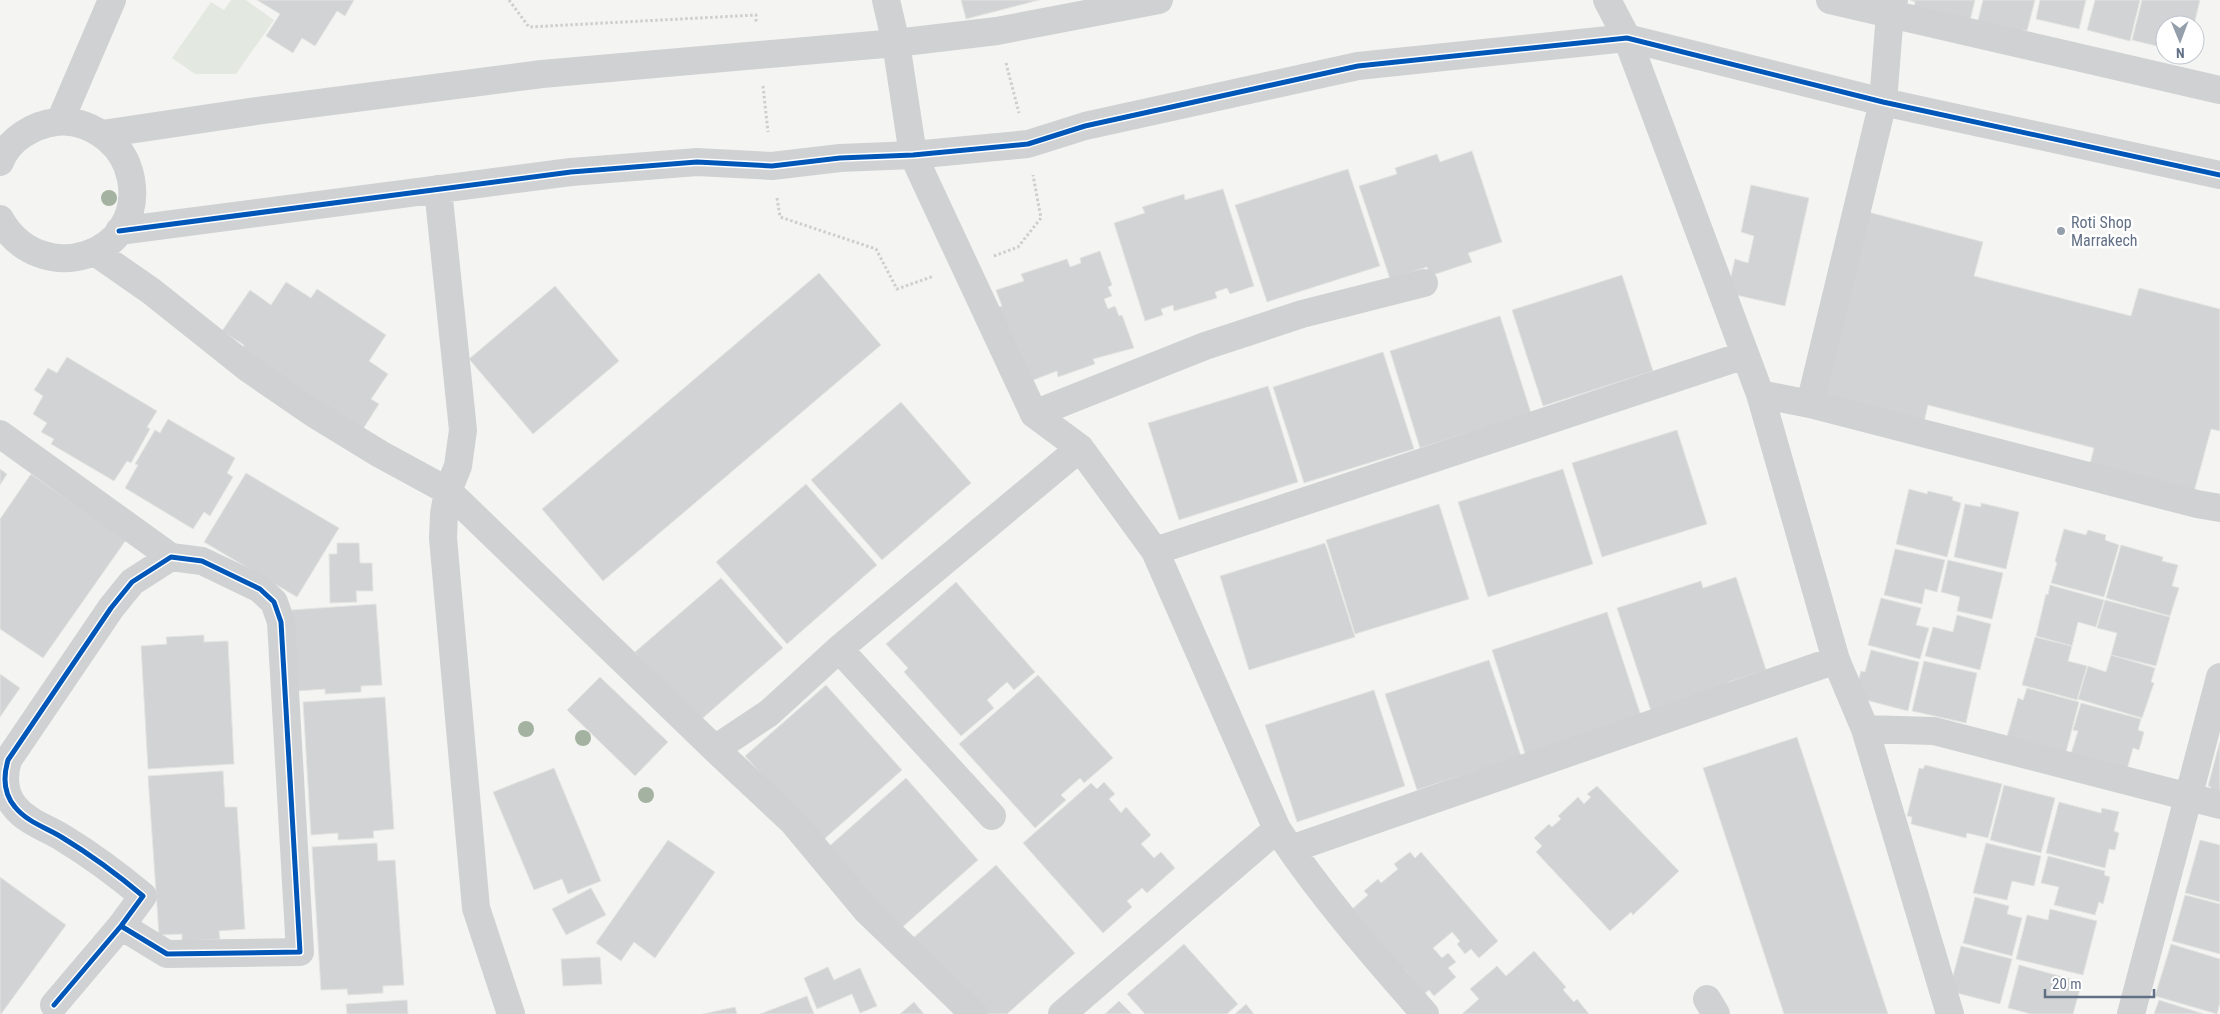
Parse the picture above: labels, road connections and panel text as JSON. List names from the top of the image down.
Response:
{
  "places": ["Roti Shop Marrakech"],
  "scale_bar": "20 m",
  "north": "bottom"
}
